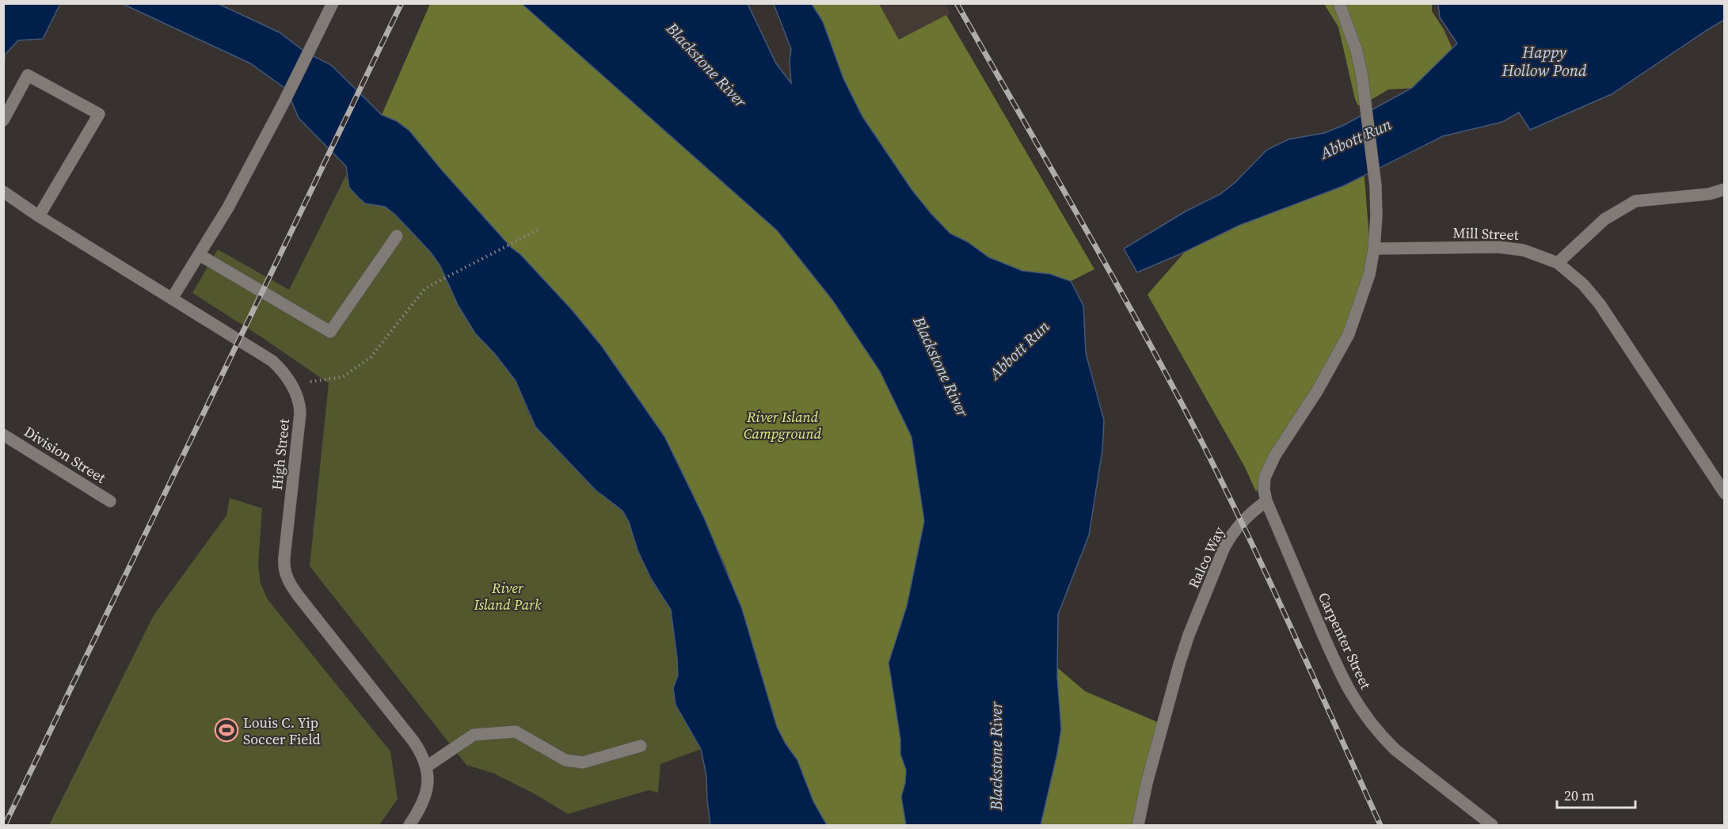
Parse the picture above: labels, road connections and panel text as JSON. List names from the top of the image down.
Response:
{
  "streets": {
    "street": [
      "Mill Street",
      "Division Street",
      "High Street",
      "Ralco Way",
      "Carpenter Street"
    ]
  },
  "crossings": [
    ["Ralco Way", "Carpenter Street"]
  ],
  "water": ["Happy Hollow Pond", "Blackstone River", "Abbott Run"],
  "parks": ["River Island Campground", "River Island Park"],
  "places": {
    "sports": ["Louis C. Yip Soccer Field"]
  },
  "scale_bar": "20 m"
}
